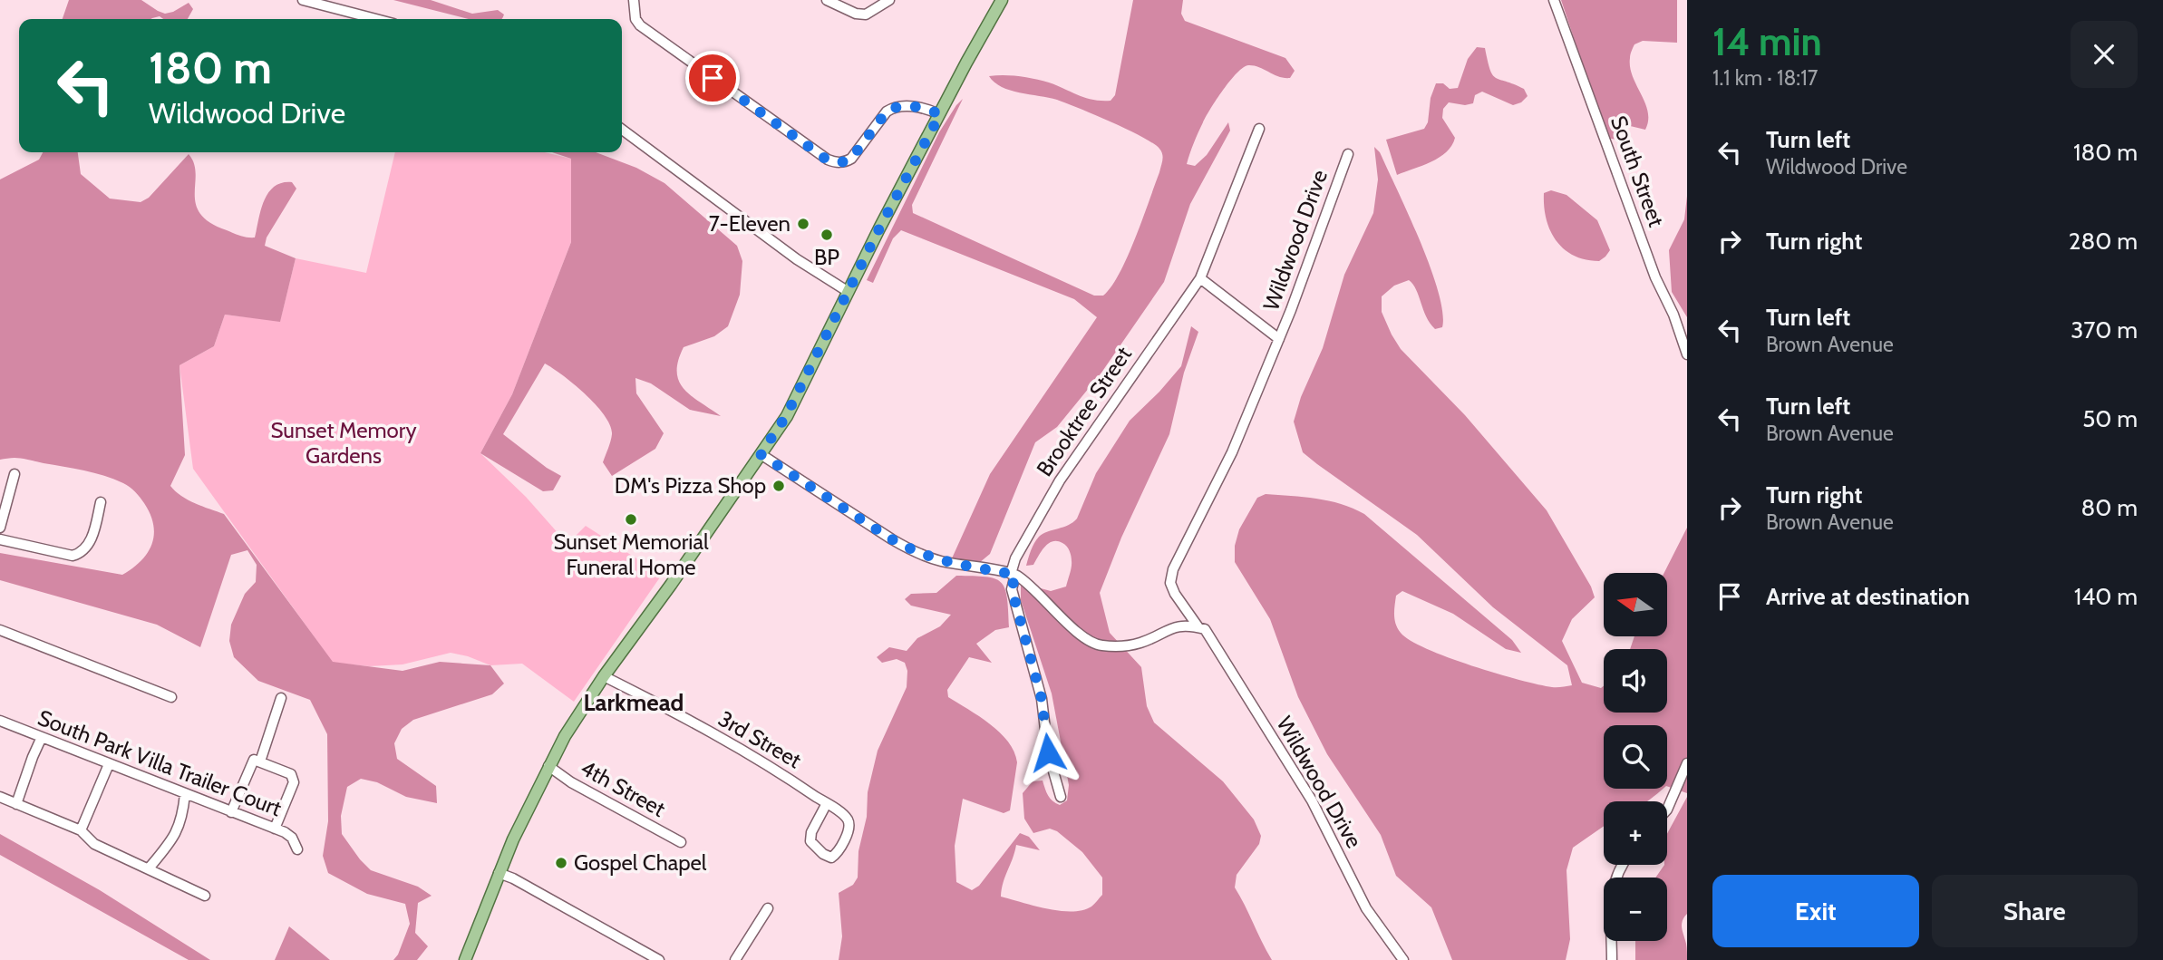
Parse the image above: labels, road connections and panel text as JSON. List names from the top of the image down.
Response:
{
  "streets": {
    "street": [
      "South Street",
      "Wildwood Drive",
      "Brooktree Street",
      "3rd Street",
      "South Park Villa Trailer Court",
      "4th Street"
    ]
  },
  "crossings": [
    ["Wildwood Drive", "Brooktree Street"]
  ],
  "districts": ["Larkmead"],
  "parks": ["Sunset Memory Gardens"],
  "places": [
    "7-Eleven",
    "BP",
    "DM's Pizza Shop",
    "Sunset Memorial Funeral Home",
    "Gospel Chapel"
  ],
  "north": "left",
  "page": {
    "heading": ["14 min", "1.1 km · 18:17"],
    "turn": ["180 m", "Wildwood Drive"],
    "list": [
      {
        "name": "Turn left",
        "note": "Wildwood Drive",
        "value": "180 m"
      },
      {
        "name": "Turn right",
        "value": "280 m"
      },
      {
        "name": "Turn left",
        "note": "Brown Avenue",
        "value": "370 m"
      },
      {
        "name": "Turn left",
        "note": "Brown Avenue",
        "value": "50 m"
      },
      {
        "name": "Turn right",
        "note": "Brown Avenue",
        "value": "80 m"
      },
      {
        "name": "Arrive at destination",
        "value": "140 m"
      }
    ],
    "map_buttons": ["+", "−"],
    "buttons": ["Exit", "Share"]
  }
}
